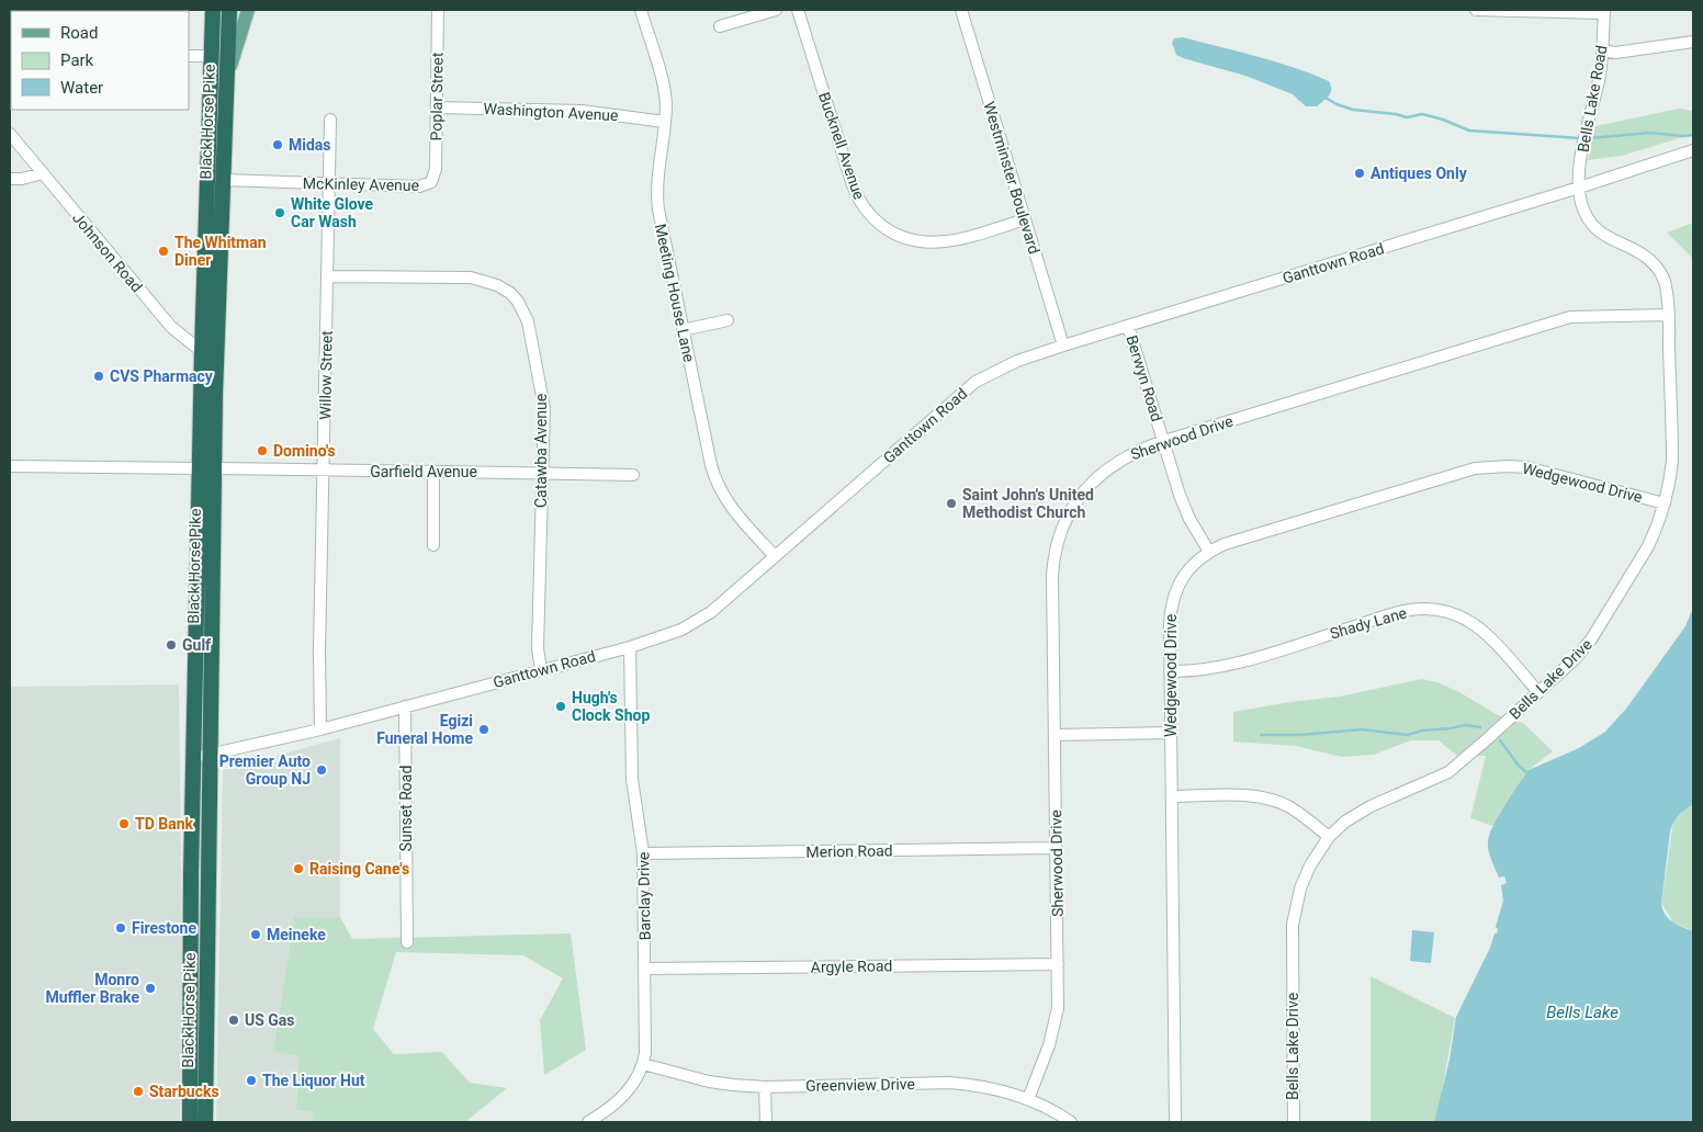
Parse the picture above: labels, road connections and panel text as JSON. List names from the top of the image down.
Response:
{
  "streets": {
    "highway": ["Black Horse Pike"],
    "street": [
      "Poplar Street",
      "Bells Lake Road",
      "Washington Avenue",
      "Bucknell Avenue",
      "Westminster Boulevard",
      "McKinley Avenue",
      "Johnson Road",
      "Ganttown Road",
      "Meeting House Lane",
      "Willow Street",
      "Berwyn Road",
      "Sherwood Drive",
      "Catawba Avenue",
      "Garfield Avenue",
      "Wedgewood Drive",
      "Shady Lane",
      "Bells Lake Drive",
      "Sunset Road",
      "Merion Road",
      "Barclay Drive",
      "Argyle Road",
      "Greenview Drive"
    ]
  },
  "crossings": [
    ["Poplar Street", "Washington Avenue"],
    ["Poplar Street", "McKinley Avenue"],
    ["Bells Lake Road", "Ganttown Road"],
    ["Bells Lake Road", "Bells Lake Drive"],
    ["Washington Avenue", "Meeting House Lane"],
    ["Black Horse Pike", "McKinley Avenue"],
    ["Black Horse Pike", "Johnson Road"],
    ["Black Horse Pike", "Ganttown Road"],
    ["Black Horse Pike", "Garfield Avenue"],
    ["Bucknell Avenue", "Westminster Boulevard"],
    ["Westminster Boulevard", "Ganttown Road"],
    ["McKinley Avenue", "Willow Street"],
    ["Ganttown Road", "Meeting House Lane"],
    ["Ganttown Road", "Willow Street"],
    ["Ganttown Road", "Berwyn Road"],
    ["Ganttown Road", "Catawba Avenue"],
    ["Ganttown Road", "Bells Lake Drive"],
    ["Ganttown Road", "Sunset Road"],
    ["Ganttown Road", "Barclay Drive"],
    ["Willow Street", "Catawba Avenue"],
    ["Willow Street", "Garfield Avenue"],
    ["Berwyn Road", "Sherwood Drive"],
    ["Berwyn Road", "Wedgewood Drive"],
    ["Sherwood Drive", "Bells Lake Drive"],
    ["Sherwood Drive", "Merion Road"],
    ["Sherwood Drive", "Argyle Road"],
    ["Sherwood Drive", "Greenview Drive"],
    ["Catawba Avenue", "Garfield Avenue"],
    ["Wedgewood Drive", "Shady Lane"],
    ["Wedgewood Drive", "Bells Lake Drive"],
    ["Shady Lane", "Bells Lake Drive"],
    ["Merion Road", "Barclay Drive"],
    ["Barclay Drive", "Argyle Road"],
    ["Barclay Drive", "Greenview Drive"]
  ],
  "water": ["Bells Lake"],
  "places": [
    "Midas",
    "Antiques Only",
    "White Glove Car Wash",
    "The Whitman Diner",
    "CVS Pharmacy",
    "Domino's",
    "Saint John's United Methodist Church",
    "Gulf",
    "Hugh's Clock Shop",
    "Egizi Funeral Home",
    "Premier Auto Group NJ",
    "TD Bank",
    "Raising Cane's",
    "Firestone",
    "Meineke",
    "Monro Muffler Brake",
    "US Gas",
    "The Liquor Hut",
    "Starbucks"
  ],
  "legend": ["Road", "Park", "Water"]
}
